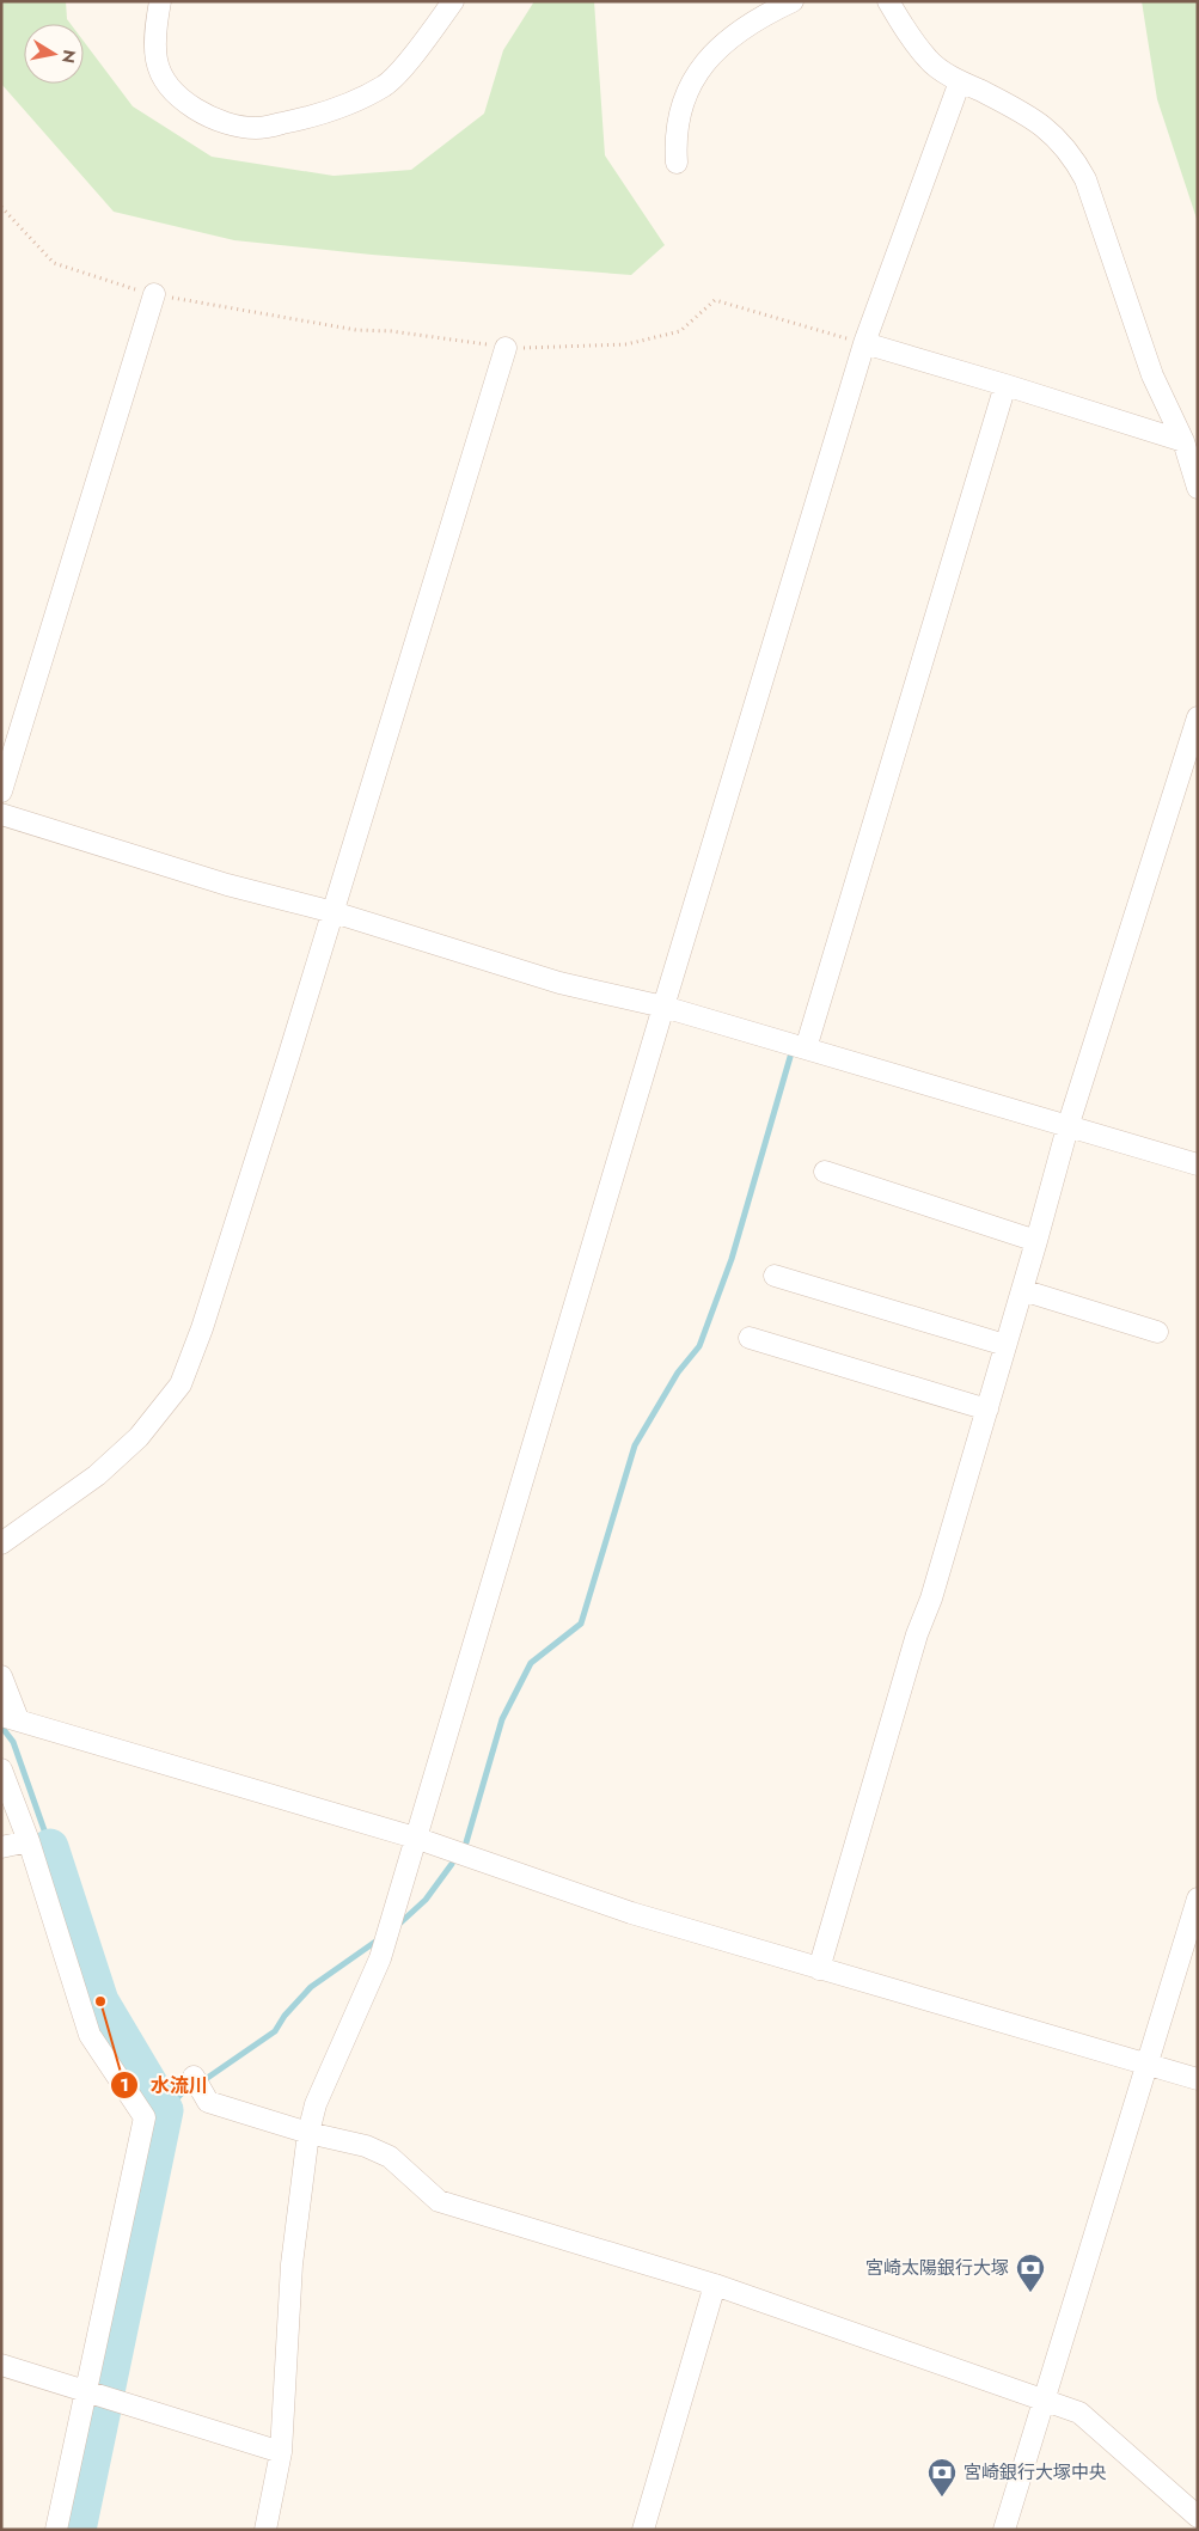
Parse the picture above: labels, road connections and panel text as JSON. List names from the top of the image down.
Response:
{
  "places": {
    "other": ["水流川"],
    "bank": ["宮崎太陽銀行大塚", "宮崎銀行大塚中央"]
  },
  "north": "right"
}
